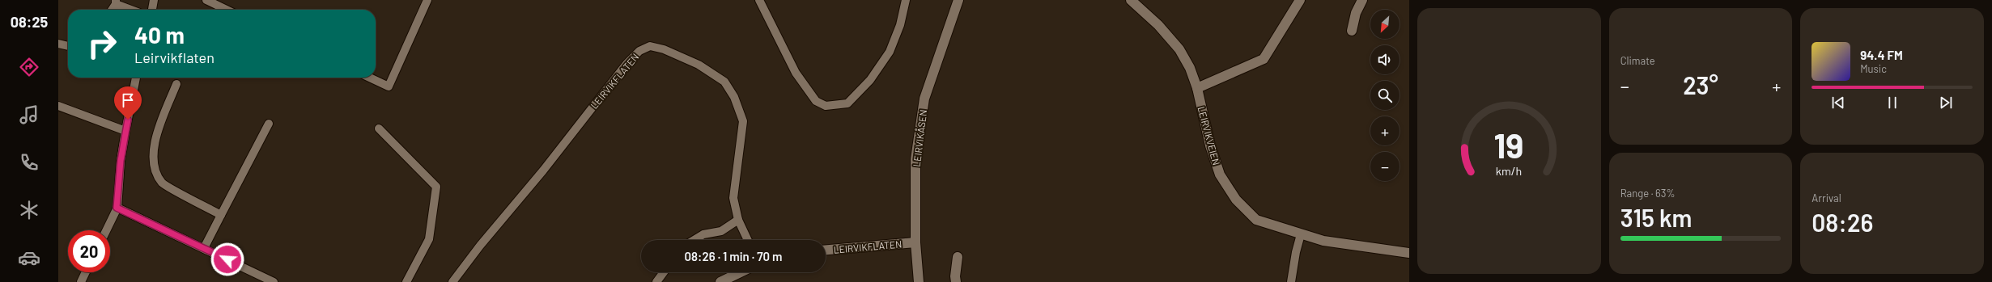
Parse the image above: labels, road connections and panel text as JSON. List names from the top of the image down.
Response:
{
  "streets": {
    "street": ["LEIRVIKFLATEN", "LEIRVIKVEIEN", "LEIRVIKÅSEN"]
  },
  "crossings": [
    ["LEIRVIKFLATEN", "LEIRVIKÅSEN"]
  ],
  "north": "bottom left",
  "page": {
    "tabs": "08:25",
    "tile": [
      "Climate",
      ["Range · 63%", "315 km"],
      ["Arrival", "08:26"]
    ],
    "map_buttons": ["+", "−"],
    "turn": ["40 m", "Leirvikflaten"],
    "song": ["94.4 FM", "Music"],
    "heat": ["−", "23°", "+"],
    "limit": "20",
    "trip": "08:26 · 1 min · 70 m",
    "gauge": ["19", "km/h"]
  }
}
